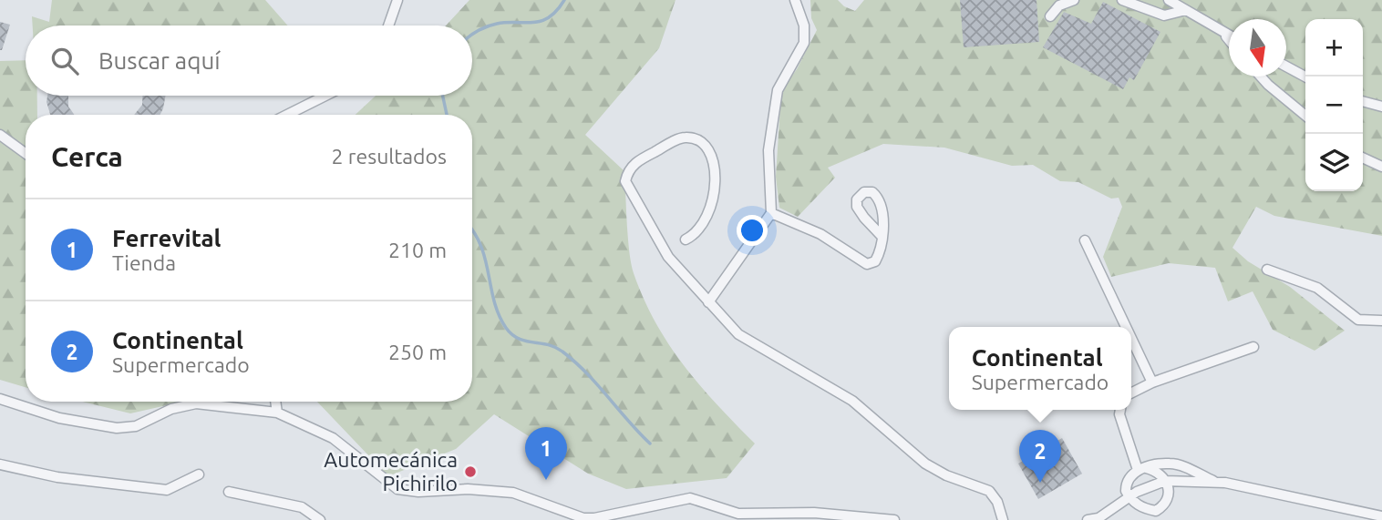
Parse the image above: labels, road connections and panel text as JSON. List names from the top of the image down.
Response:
{
  "places": ["Automecánica Pichirilo"],
  "north": "bottom",
  "page": {
    "map_buttons": ["+", "−"],
    "search": "Buscar aquí",
    "heading": ["Cerca", "2 resultados"],
    "list": [
      {
        "mark": "1",
        "name": "Ferrevital",
        "note": "Tienda",
        "value": "210 m"
      },
      {
        "mark": "2",
        "name": "Continental",
        "note": "Supermercado",
        "value": "250 m"
      }
    ],
    "popup": ["Continental", "Supermercado"],
    "pins": ["1", "2"]
  }
}
